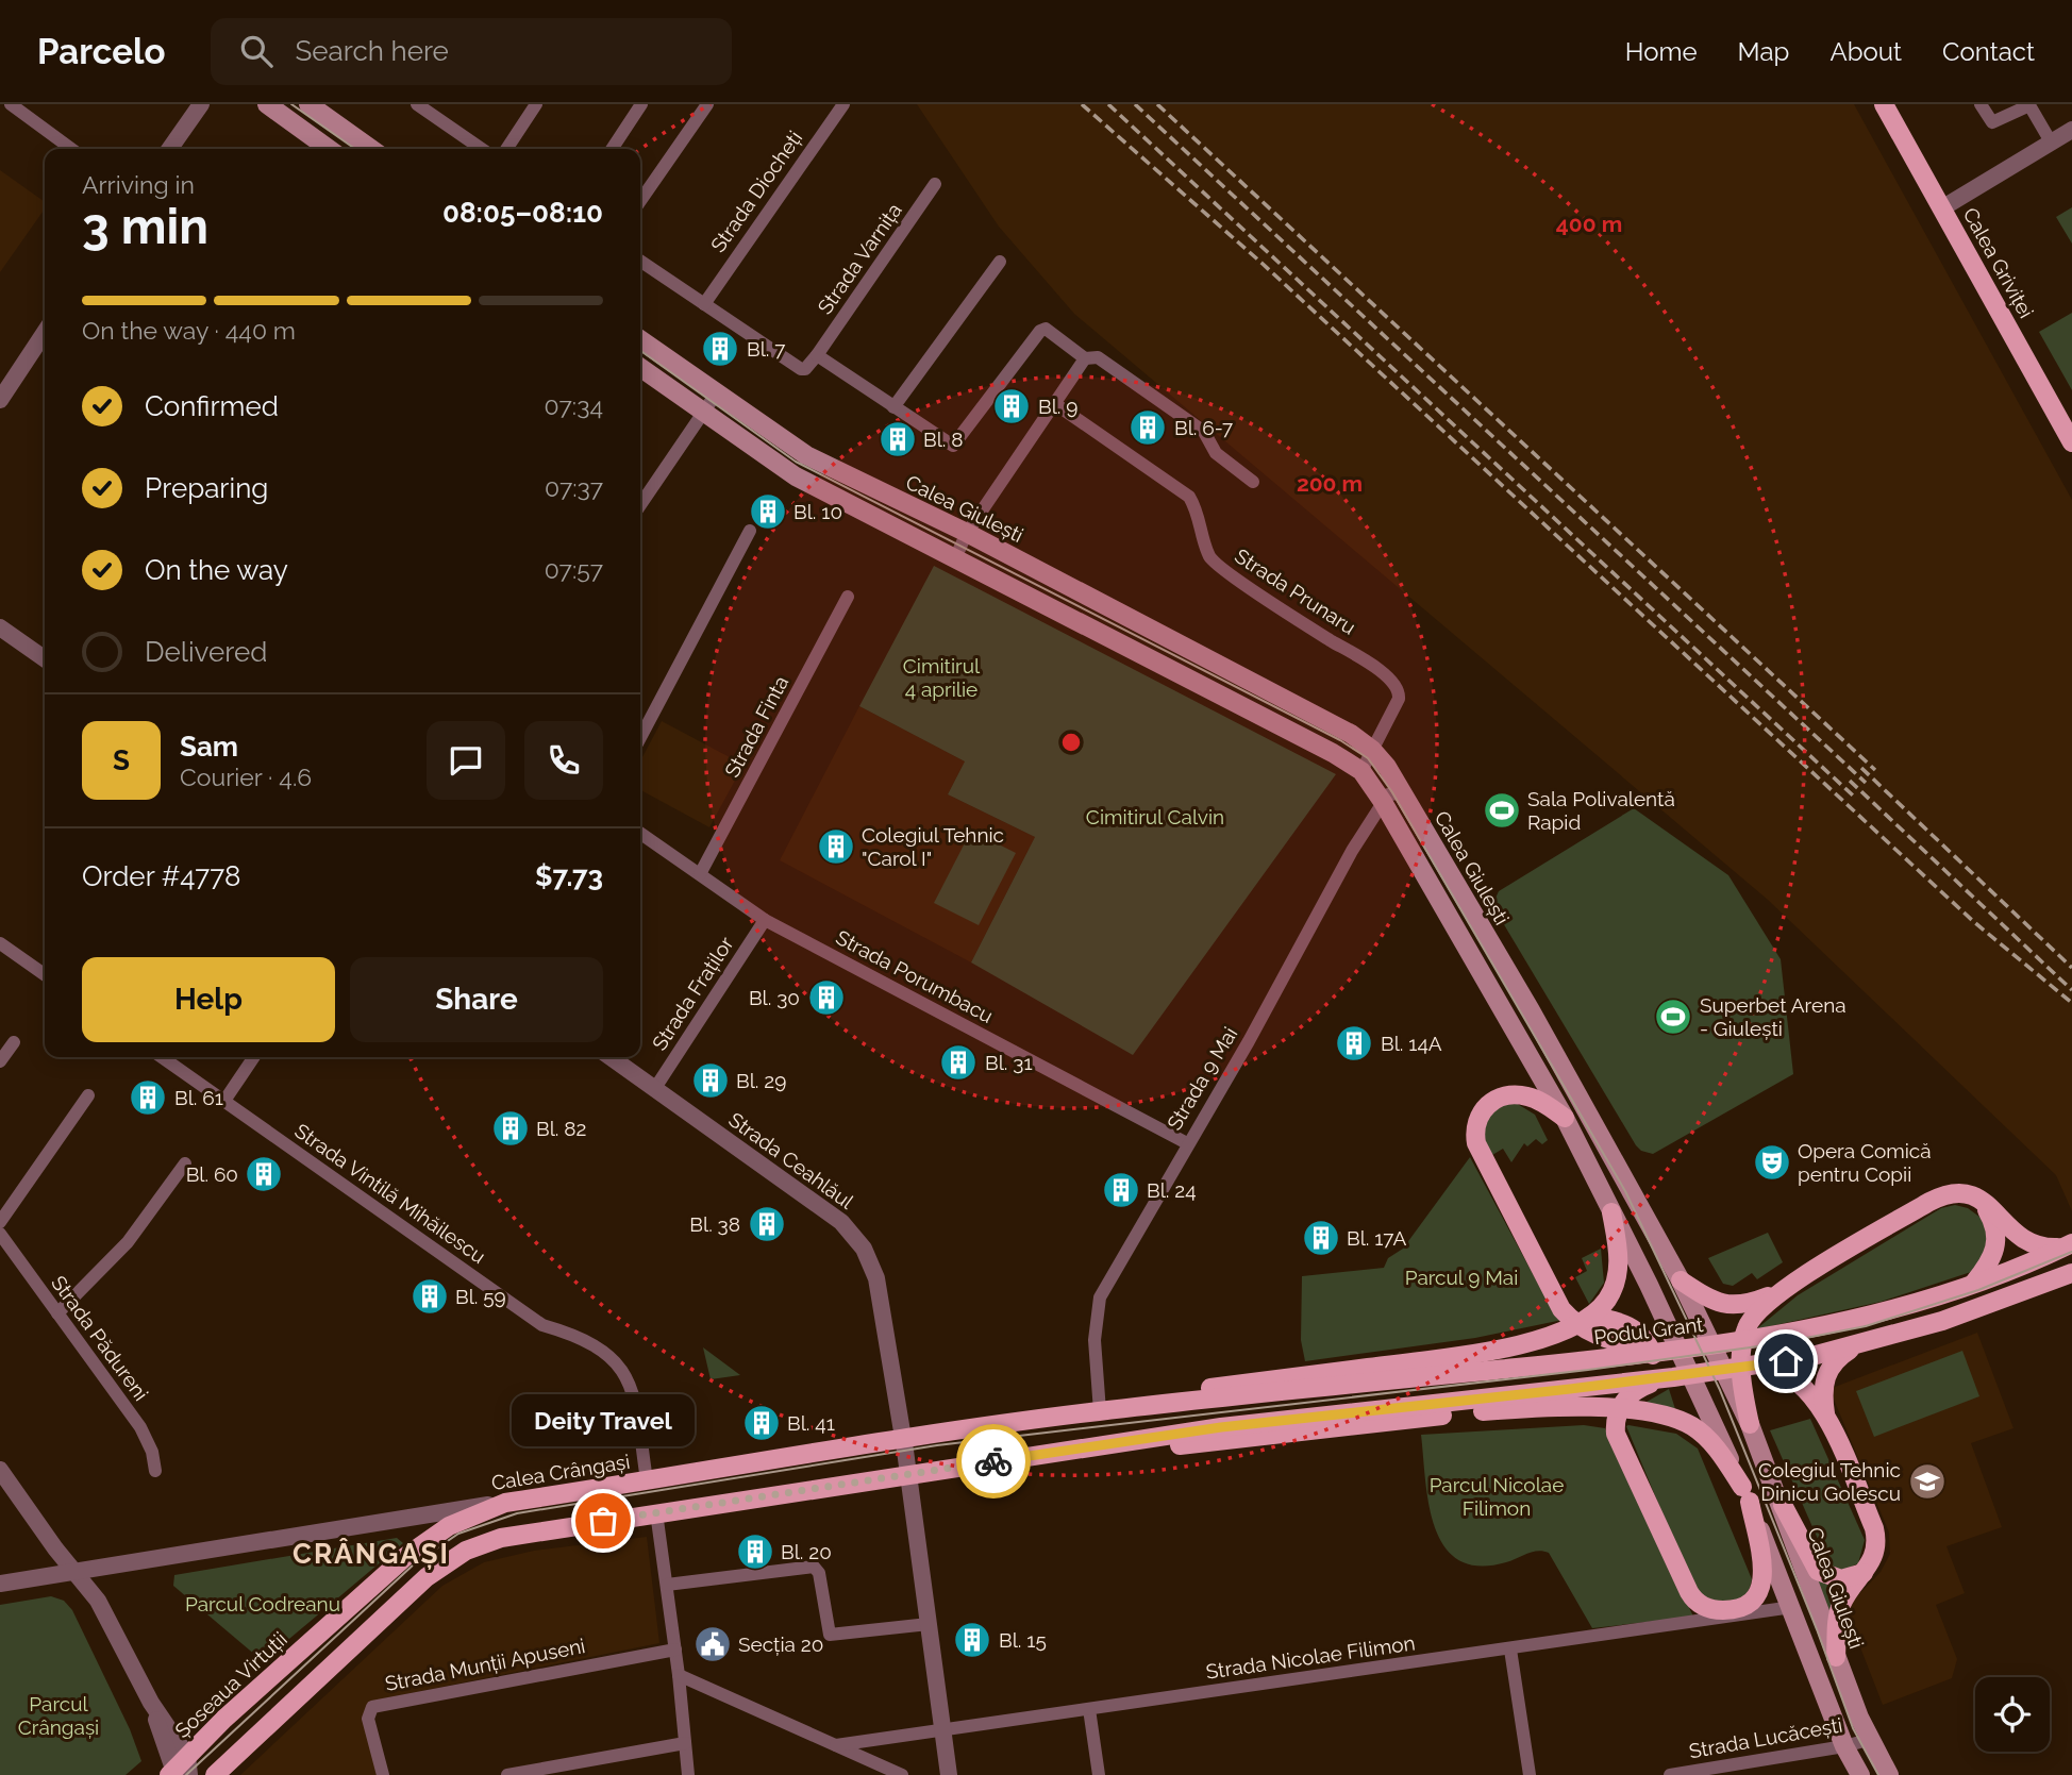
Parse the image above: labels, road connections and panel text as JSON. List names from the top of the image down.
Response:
{
  "streets": {
    "main road": [
      "Calea Griviței",
      "Calea Giulești",
      "Podul Grant",
      "Calea Crângași",
      "Șoseaua Virtuții"
    ],
    "street": [
      "Strada Diocheți",
      "Strada Varnița",
      "Strada Prunaru",
      "Strada Finta",
      "Strada Porumbacu",
      "Strada Fraților",
      "Strada 9 Mai",
      "Strada Ceahlăul",
      "Strada Vintilă Mihăilescu",
      "Strada Pădureni",
      "Strada Nicolae Filimon",
      "Strada Munții Apuseni",
      "Strada Lucăcești"
    ]
  },
  "crossings": [
    ["Calea Giulești", "Strada Prunaru"],
    ["Calea Giulești", "Strada Lucăcești"],
    ["Strada Finta", "Strada Porumbacu"],
    ["Strada Porumbacu", "Strada Fraților"],
    ["Strada Porumbacu", "Strada 9 Mai"],
    ["Strada Fraților", "Strada Ceahlăul"],
    ["Strada 9 Mai", "Calea Crângași"],
    ["Strada Ceahlăul", "Calea Crângași"],
    ["Strada Vintilă Mihăilescu", "Calea Crângași"],
    ["Podul Grant", "Calea Crângași"],
    ["Calea Crângași", "Șoseaua Virtuții"]
  ],
  "districts": ["CRÂNGAȘI"],
  "parks": [
    "Cimitirul 4 aprilie",
    "Cimitirul Calvin",
    "Parcul 9 Mai",
    "Parcul Nicolae Filimon",
    "Parcul Codreanu",
    "Parcul Crângași"
  ],
  "places": {
    "building": [
      "Bl. 7",
      "Bl. 9",
      "Bl. 6-7",
      "Bl. 8",
      "Bl. 10",
      "Colegiul Tehnic \"Carol I\"",
      "Bl. 30",
      "Bl. 14A",
      "Bl. 31",
      "Bl. 29",
      "Bl. 61",
      "Bl. 82",
      "Bl. 60",
      "Bl. 24",
      "Bl. 38",
      "Bl. 17A",
      "Bl. 59",
      "Bl. 41",
      "Bl. 20",
      "Bl. 15"
    ],
    "sports": ["Sala Polivalentă Rapid", "Superbet Arena - Giulești"],
    "theatre": ["Opera Comică pentru Copii"],
    "school or university": ["Colegiul Tehnic Dinicu Golescu"],
    "other": ["Deity Travel"],
    "public building": ["Secția 20"]
  },
  "page": {
    "header": "Parcelo",
    "search": "Search here",
    "nav": [
      "Home",
      "Map",
      "About",
      "Contact"
    ],
    "heading": ["3 min", "Arriving in", "08:05–08:10"],
    "panel": [
      "Sam",
      "Courier · 4.6",
      "Order #4778",
      "$7.73"
    ],
    "bar": "On the way · 440 m",
    "list": [
      ["Confirmed", "07:34"],
      ["Preparing", "07:37"],
      ["On the way", "07:57"],
      "Delivered"
    ],
    "round": "S",
    "buttons": ["Help", "Share"],
    "bubble": "Deity Travel"
  },
  "rings": ["400 m", "200 m"]
}
